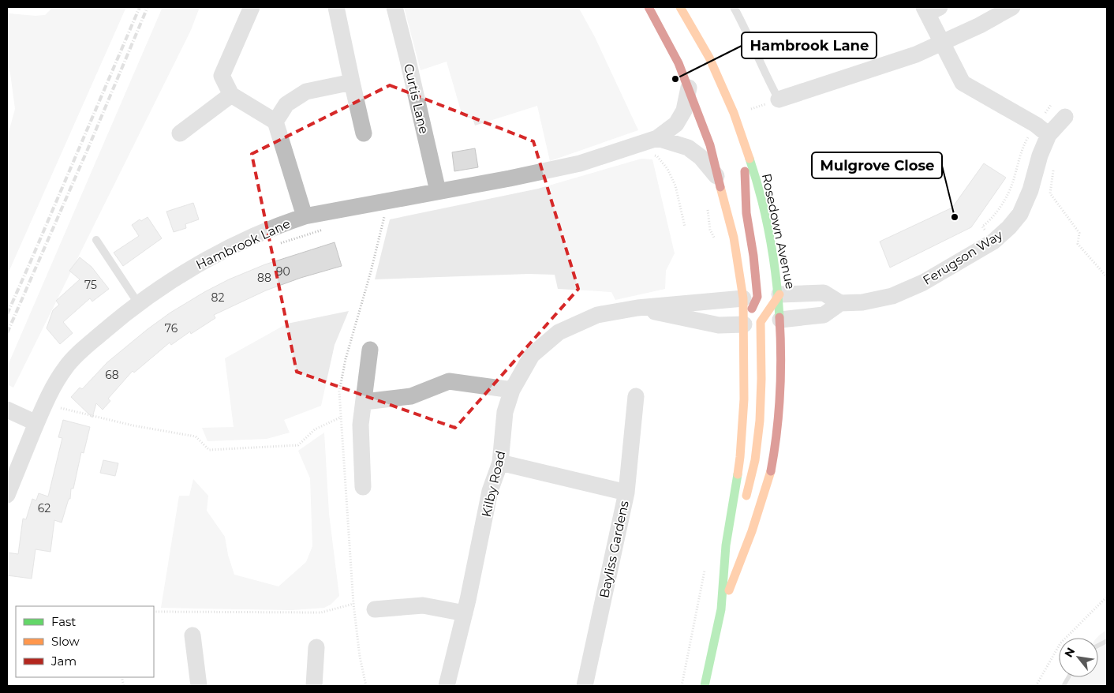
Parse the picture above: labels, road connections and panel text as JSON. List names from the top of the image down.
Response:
{
  "streets": {
    "street": [
      "Curtis Lane",
      "Rosedown Avenue",
      "Hambrook Lane",
      "Ferugson Way",
      "Kilby Road",
      "Bayliss Gardens"
    ]
  },
  "crossings": [
    ["Curtis Lane", "Hambrook Lane"],
    ["Rosedown Avenue", "Hambrook Lane"],
    ["Rosedown Avenue", "Kilby Road"],
    ["Kilby Road", "Bayliss Gardens"]
  ],
  "places": ["Hambrook Lane", "Mulgrove Close"],
  "house_numbers": [
    "90",
    "88",
    "75",
    "82",
    "76",
    "68",
    "62"
  ],
  "legend": ["Fast", "Slow", "Jam"],
  "north": "top left"
}
